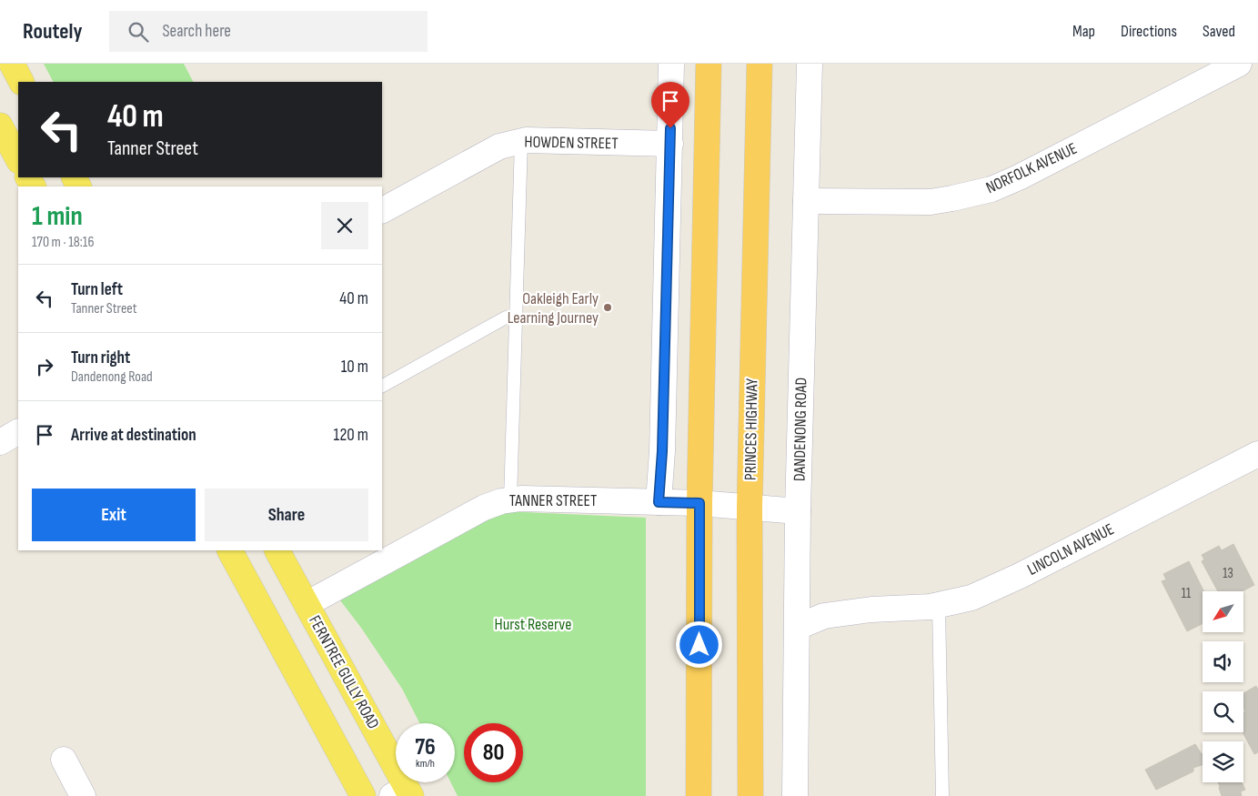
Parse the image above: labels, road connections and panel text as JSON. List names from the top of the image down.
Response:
{
  "streets": {
    "highway": ["PRINCES HIGHWAY"],
    "main road": ["FERNTREE GULLY ROAD"],
    "street": [
      "HOWDEN STREET",
      "NORFOLK AVENUE",
      "DANDENONG ROAD",
      "TANNER STREET",
      "LINCOLN AVENUE"
    ]
  },
  "crossings": [
    ["NORFOLK AVENUE", "DANDENONG ROAD"],
    ["PRINCES HIGHWAY", "TANNER STREET"],
    ["DANDENONG ROAD", "TANNER STREET"],
    ["DANDENONG ROAD", "LINCOLN AVENUE"],
    ["TANNER STREET", "FERNTREE GULLY ROAD"]
  ],
  "parks": ["Hurst Reserve"],
  "places": ["Oakleigh Early Learning Journey"],
  "house_numbers": ["13", "11"],
  "north": "bottom left",
  "page": {
    "header": "Routely",
    "search": "Search here",
    "nav": ["Map", "Directions", "Saved"],
    "turn": ["40 m", "Tanner Street"],
    "heading": ["1 min", "170 m · 18:16"],
    "list": [
      {
        "name": "Turn left",
        "note": "Tanner Street",
        "value": "40 m"
      },
      {
        "name": "Turn right",
        "note": "Dandenong Road",
        "value": "10 m"
      },
      {
        "name": "Arrive at destination",
        "value": "120 m"
      }
    ],
    "buttons": ["Exit", "Share"],
    "speed": "76 km/h",
    "limit": "80"
  }
}
